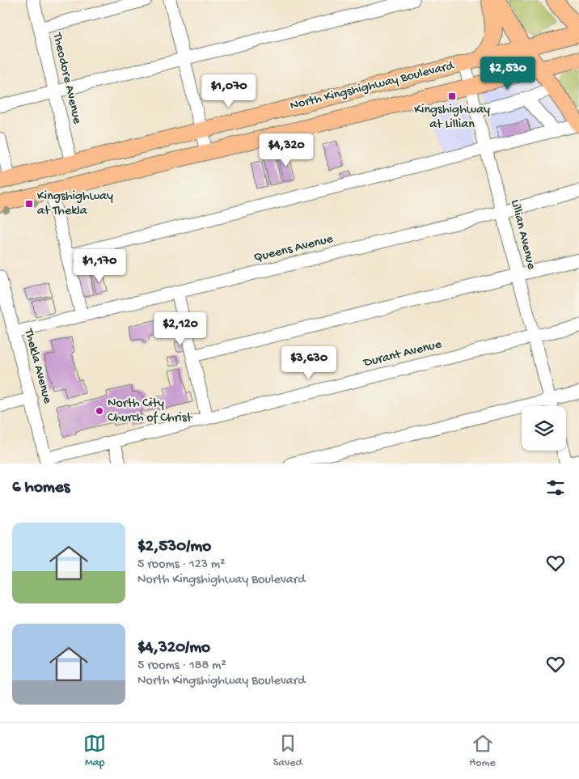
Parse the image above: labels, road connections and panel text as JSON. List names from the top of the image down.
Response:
{
  "streets": {
    "main road": ["North Kingshighway Boulevard"],
    "street": [
      "Theodore Avenue",
      "Lillian Avenue",
      "Queens Avenue",
      "Durant Avenue",
      "Thekla Avenue"
    ]
  },
  "crossings": [
    ["Theodore Avenue", "North Kingshighway Boulevard"],
    ["North Kingshighway Boulevard", "Lillian Avenue"],
    ["Lillian Avenue", "Queens Avenue"],
    ["Lillian Avenue", "Durant Avenue"],
    ["Queens Avenue", "Thekla Avenue"],
    ["Durant Avenue", "Thekla Avenue"]
  ],
  "places": {
    "transit": ["Kingshighway at Lillian", "Kingshighway at Thekla"],
    "other": ["North City Church of Christ"]
  },
  "page": {
    "price": [
      "$2,530",
      "$1,070",
      "$4,320",
      "$1,170",
      "$2,120",
      "$3,630"
    ],
    "heading": "6 homes",
    "list": [
      {
        "name": "$2,530/mo",
        "note": "5 rooms · 123 m² · North Kingshighway Boulevard"
      },
      {
        "name": "$4,320/mo",
        "note": "5 rooms · 188 m² · North Kingshighway Boulevard"
      }
    ],
    "tabs": ["Map", "Saved", "Home"]
  }
}
